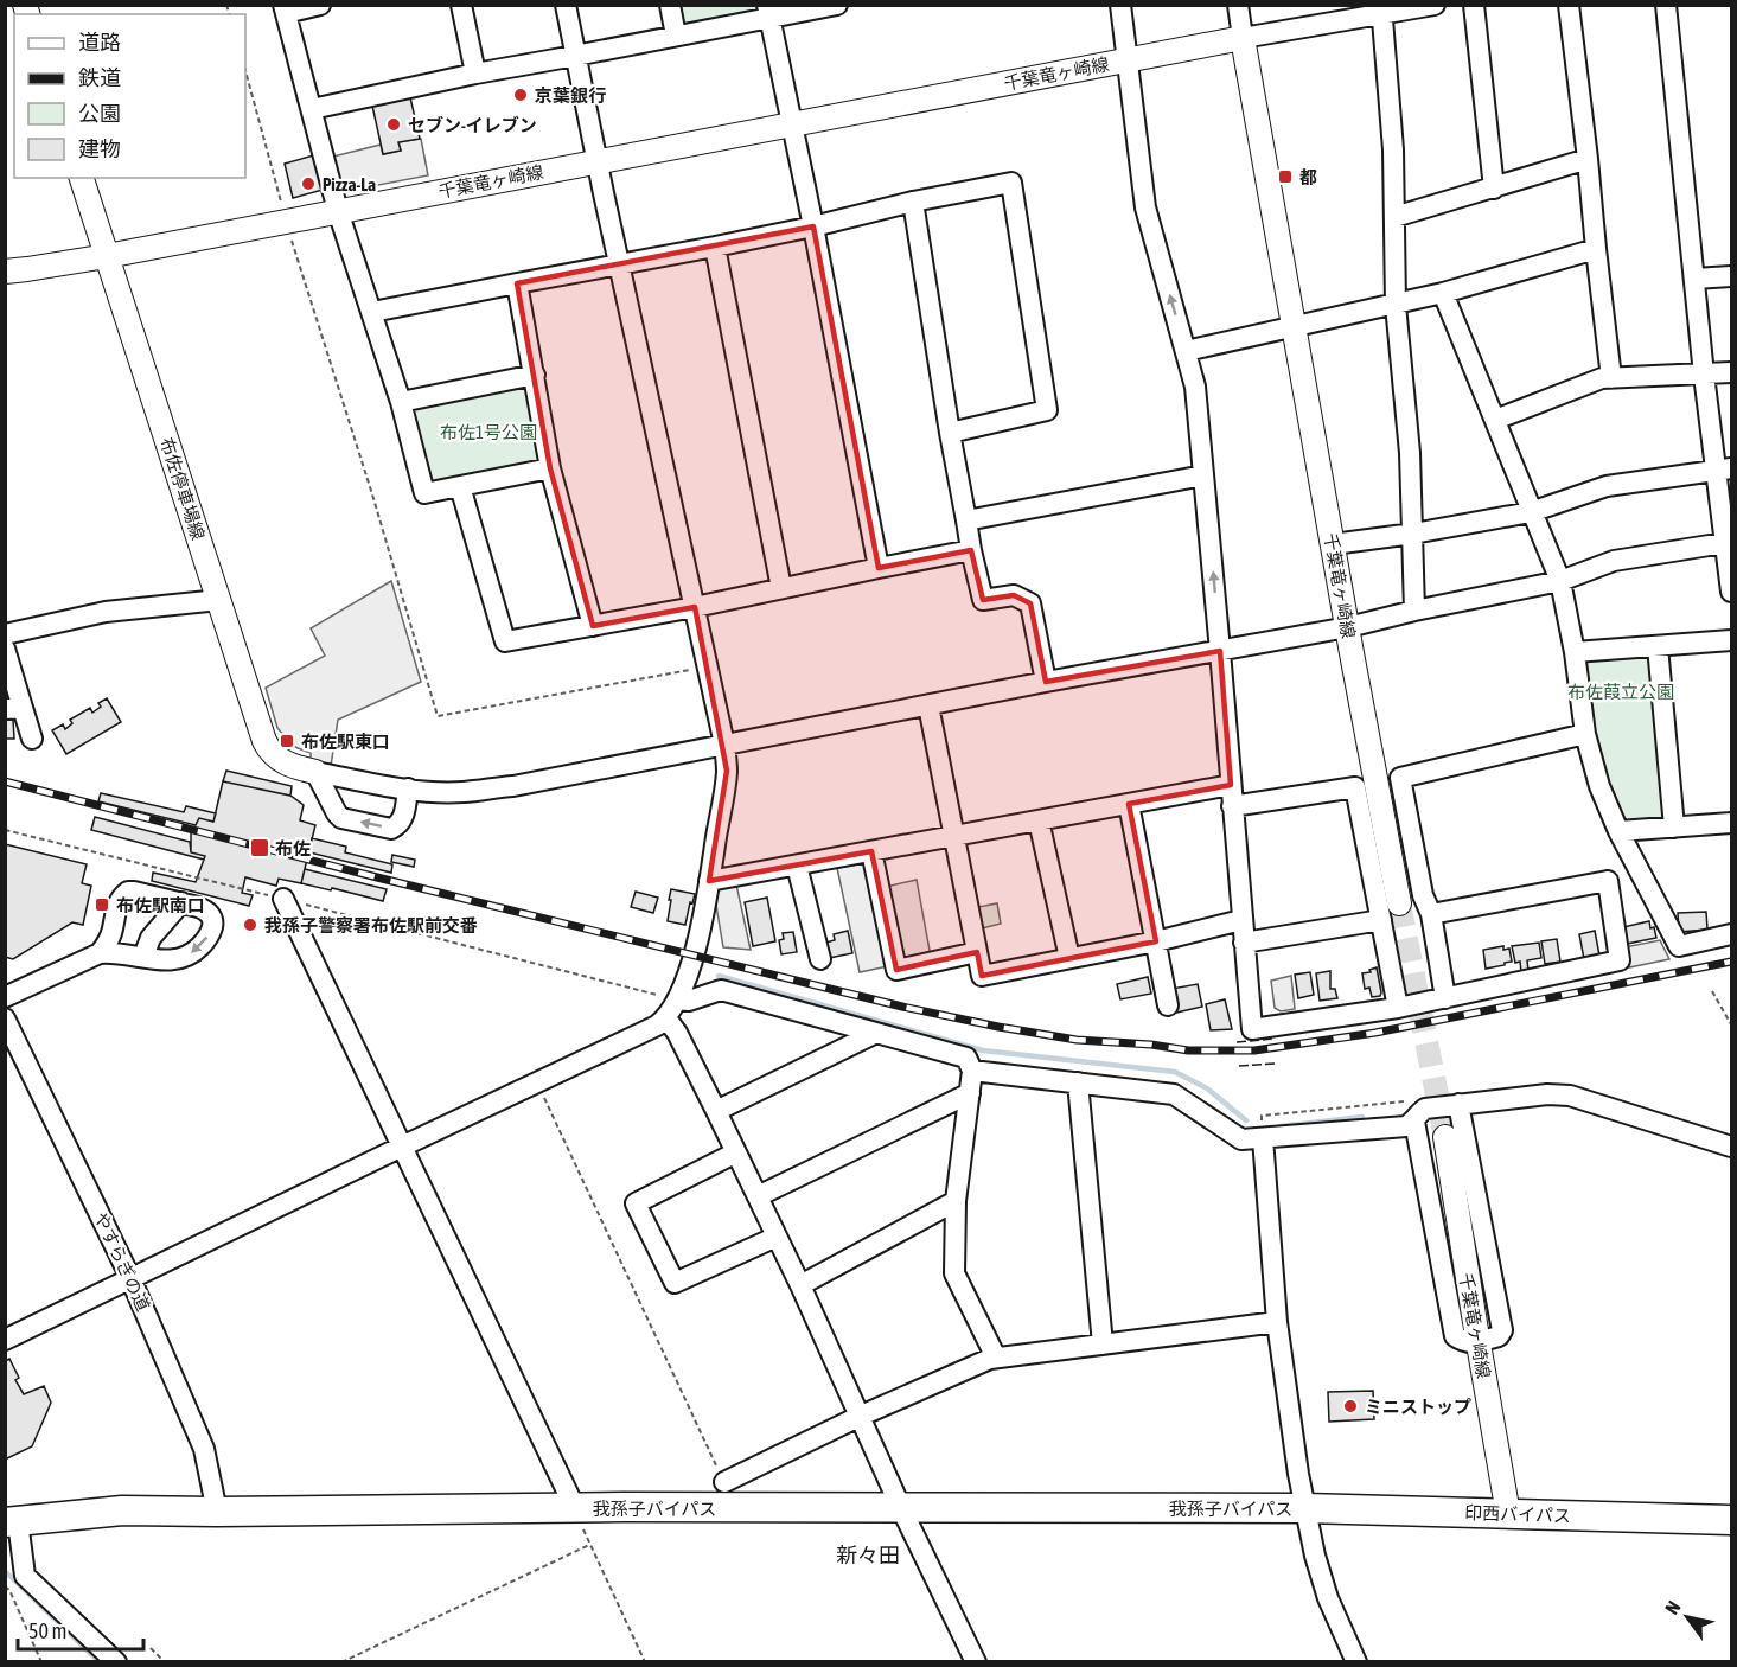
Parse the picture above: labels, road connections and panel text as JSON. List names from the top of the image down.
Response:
{
  "streets": {
    "highway": ["我孫子バイパス", "印西バイパス"],
    "main road": ["千葉竜ヶ崎線", "布佐停車場線"],
    "street": ["やすらぎの道"]
  },
  "crossings": [
    ["千葉竜ヶ崎線", "布佐停車場線"],
    ["千葉竜ヶ崎線", "印西バイパス"],
    ["やすらぎの道", "我孫子バイパス"],
    ["我孫子バイパス", "印西バイパス"]
  ],
  "districts": ["新々田"],
  "parks": ["布佐1号公園", "布佐葭立公園"],
  "places": {
    "other": [
      "京葉銀行",
      "セブン-イレブン",
      "Pizza-La",
      "我孫子警察署布佐駅前交番",
      "ミニストップ"
    ],
    "transit": [
      "都",
      "布佐駅東口",
      "布佐",
      "布佐駅南口"
    ]
  },
  "legend": [
    "道路",
    "鉄道",
    "公園",
    "建物"
  ],
  "scale_bar": "50 m",
  "north": "top left"
}
